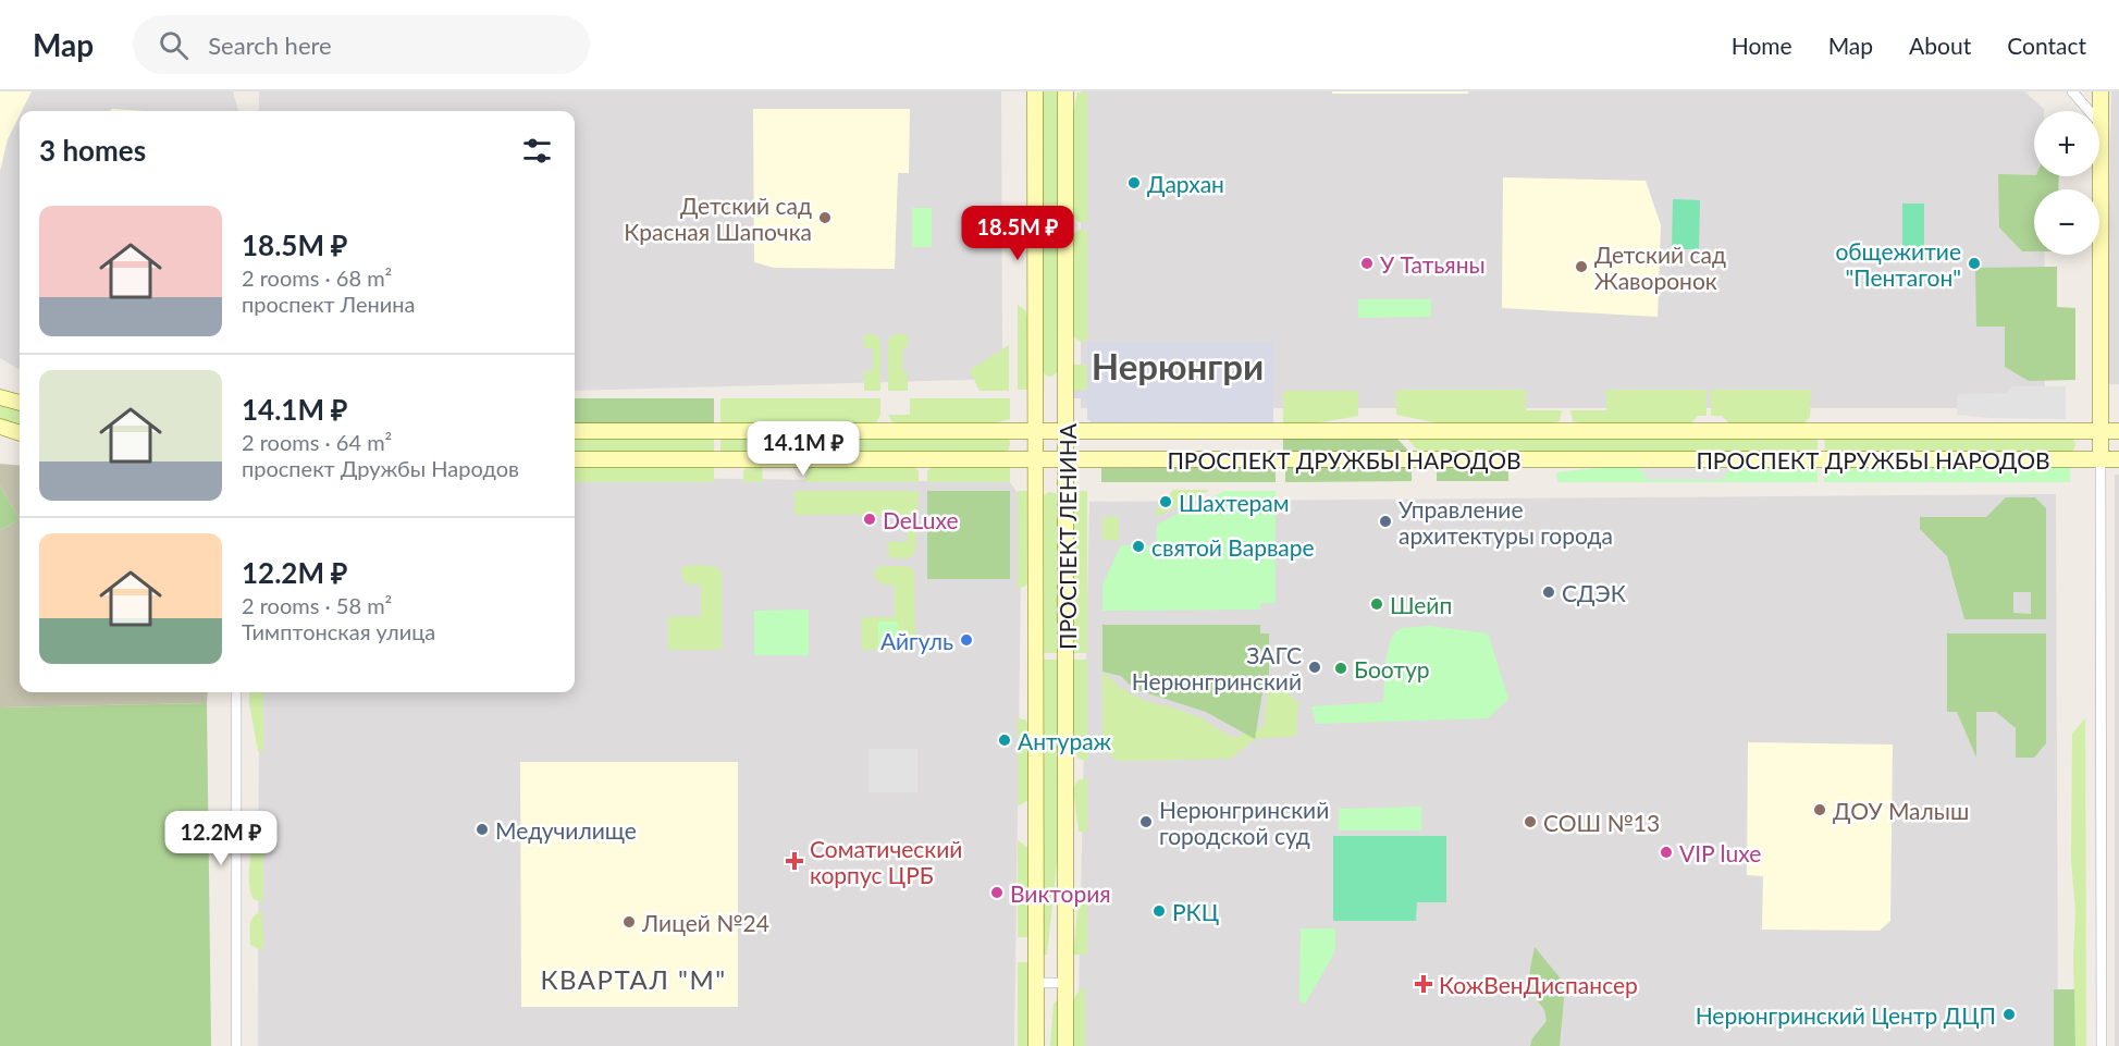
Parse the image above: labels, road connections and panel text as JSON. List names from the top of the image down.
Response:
{
  "streets": {
    "street": ["ПРОСПЕКТ ДРУЖБЫ НАРОДОВ", "ПРОСПЕКТ ЛЕНИНА"]
  },
  "crossings": [
    ["ПРОСПЕКТ ДРУЖБЫ НАРОДОВ", "ПРОСПЕКТ ЛЕНИНА"]
  ],
  "districts": ["Нерюнгри", "КВАРТАЛ \"М\""],
  "places": {
    "other": [
      "Дархан",
      "Детский сад Красная Шапочка",
      "У Татьяны",
      "общежитие \"Пентагон\"",
      "Детский сад Жаворонок",
      "Шахтерам",
      "DeLuxe",
      "Управление архитектуры города",
      "святой Варваре",
      "СДЭК",
      "Шейп",
      "Айгуль",
      "ЗАГС Нерюнгринский",
      "Боотур",
      "Антураж",
      "ДОУ Малыш",
      "Нерюнгринский городской суд",
      "СОШ №13",
      "Медучилище",
      "VIP luxe",
      "Виктория",
      "РКЦ",
      "Лицей №24",
      "Нерюнгринский Центр ДЦП"
    ],
    "health": ["Соматический корпус ЦРБ", "КожВенДиспансер"]
  },
  "page": {
    "header": "Map",
    "search": "Search here",
    "nav": [
      "Home",
      "Map",
      "About",
      "Contact"
    ],
    "map_buttons": ["+", "−"],
    "heading": "3 homes",
    "list": [
      {
        "name": "18.5M ₽",
        "note": "2 rooms · 68 m² · проспект Ленина"
      },
      {
        "name": "14.1M ₽",
        "note": "2 rooms · 64 m² · проспект Дружбы Народов"
      },
      {
        "name": "12.2M ₽",
        "note": "2 rooms · 58 m² · Тимптонская улица"
      }
    ],
    "price": ["18.5M ₽", "14.1M ₽", "12.2M ₽"]
  }
}
